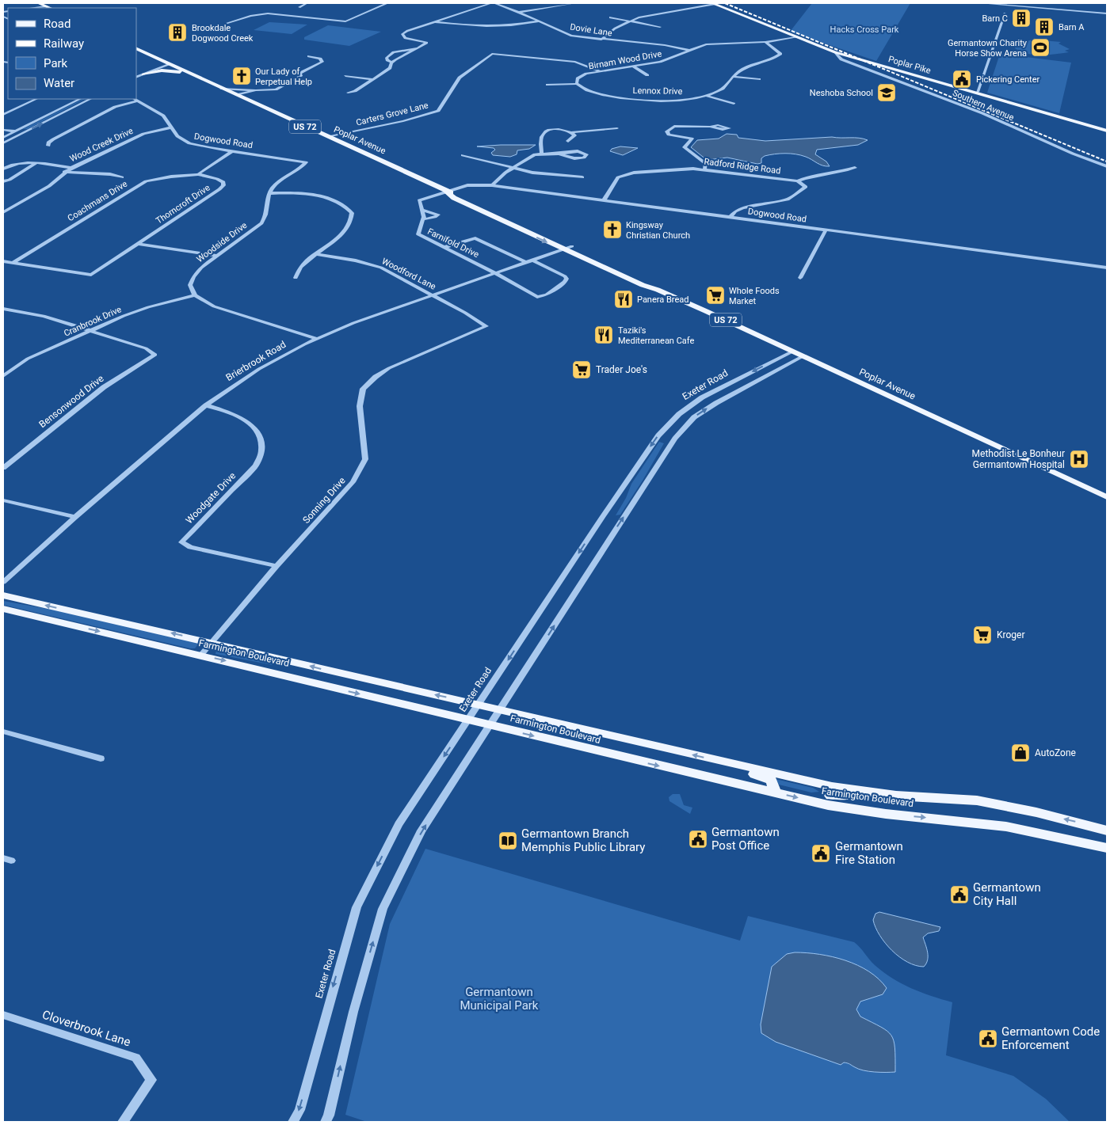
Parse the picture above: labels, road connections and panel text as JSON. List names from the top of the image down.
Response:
{
  "streets": {
    "main road": [
      "Poplar Pike",
      "US 72",
      "Poplar Avenue",
      "Farmington Boulevard"
    ],
    "street": [
      "Dovie Lane",
      "Birnam Wood Drive",
      "Lennox Drive",
      "Southern Avenue",
      "Carters Grove Lane",
      "Dogwood Road",
      "Wood Creek Drive",
      "Radford Ridge Road",
      "Coachmans Drive",
      "Thorncroft Drive",
      "Woodside Drive",
      "Farnifold Drive",
      "Woodford Lane",
      "Cranbrook Drive",
      "Brierbrook Road",
      "Exeter Road",
      "Bensonwood Drive",
      "Woodgate Drive",
      "Sonning Drive",
      "Cloverbrook Lane"
    ]
  },
  "crossings": [
    ["Dovie Lane", "Birnam Wood Drive"],
    ["Birnam Wood Drive", "Poplar Pike"],
    ["Birnam Wood Drive", "Lennox Drive"],
    ["Birnam Wood Drive", "Carters Grove Lane"],
    ["Poplar Pike", "Southern Avenue"],
    ["Carters Grove Lane", "Poplar Avenue"],
    ["Poplar Avenue", "Dogwood Road"],
    ["Poplar Avenue", "Brierbrook Road"],
    ["Poplar Avenue", "Exeter Road"],
    ["Dogwood Road", "Wood Creek Drive"],
    ["Dogwood Road", "Radford Ridge Road"],
    ["Dogwood Road", "Thorncroft Drive"],
    ["Dogwood Road", "Woodside Drive"],
    ["Coachmans Drive", "Thorncroft Drive"],
    ["Woodside Drive", "Cranbrook Drive"],
    ["Farnifold Drive", "Brierbrook Road"],
    ["Woodford Lane", "Brierbrook Road"],
    ["Woodford Lane", "Sonning Drive"],
    ["Cranbrook Drive", "Bensonwood Drive"],
    ["Brierbrook Road", "Woodgate Drive"],
    ["Exeter Road", "Farmington Boulevard"],
    ["Woodgate Drive", "Sonning Drive"],
    ["Sonning Drive", "Farmington Boulevard"]
  ],
  "parks": ["Hacks Cross Park", "Germantown Municipal Park"],
  "places": {
    "building": ["Barn C", "Barn A", "Brookdale Dogwood Creek"],
    "sports": ["Germantown Charity Horse Show Arena"],
    "church": ["Our Lady of Perpetual Help", "Kingsway Christian Church"],
    "public building": [
      "Pickering Center",
      "Germantown Post Office",
      "Germantown Fire Station",
      "Germantown City Hall",
      "Germantown Code Enforcement"
    ],
    "school or university": ["Neshoba School"],
    "supermarket": ["Whole Foods Market", "Trader Joe's", "Kroger"],
    "restaurant": ["Panera Bread", "Taziki's Mediterranean Cafe"],
    "hospital": ["Methodist Le Bonheur Germantown Hospital"],
    "shop": ["AutoZone"],
    "library": ["Germantown Branch Memphis Public Library"]
  },
  "legend": [
    "Road",
    "Railway",
    "Park",
    "Water"
  ]
}
